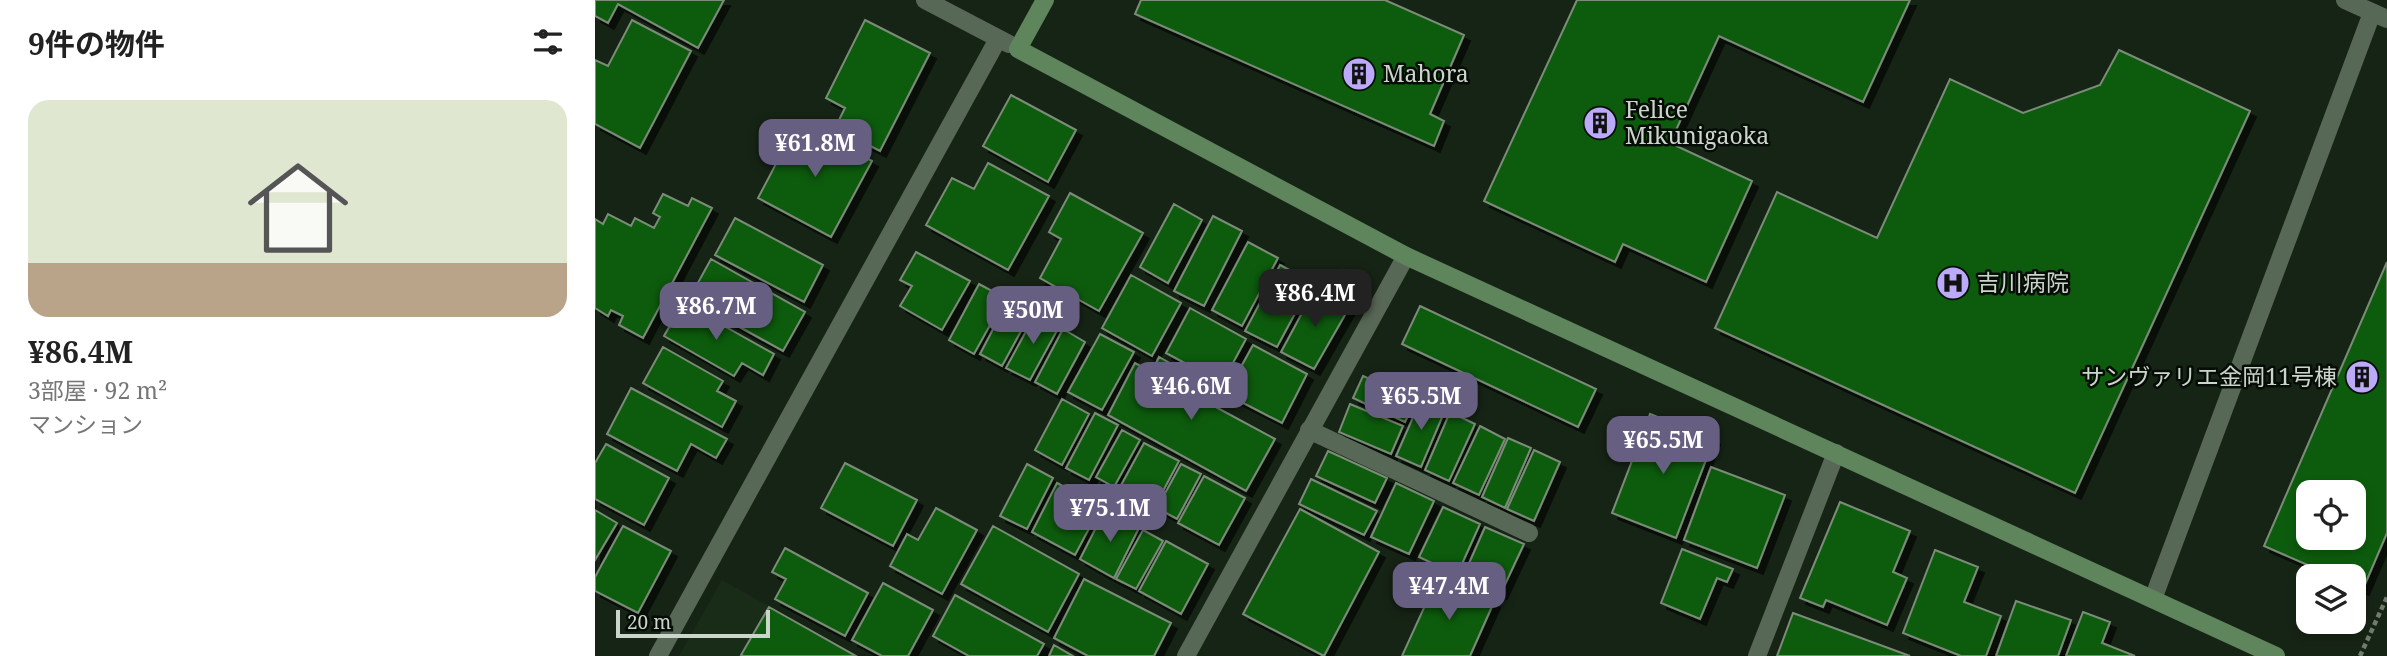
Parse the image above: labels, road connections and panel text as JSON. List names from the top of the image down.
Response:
{
  "places": {
    "building": ["Mahora", "Felice Mikunigaoka", "サンヴァリエ金岡11号棟"],
    "hospital": ["吉川病院"]
  },
  "scale_bar": "20 m",
  "page": {
    "heading": "9件の物件",
    "list": [
      {
        "name": "¥86.4M",
        "note": "3部屋 · 92 m² · マンション"
      }
    ],
    "price": [
      "¥61.8M",
      "¥86.4M",
      "¥86.7M",
      "¥50M",
      "¥46.6M",
      "¥65.5M",
      "¥65.5M",
      "¥75.1M",
      "¥47.4M"
    ],
    "scale": "20 m"
  }
}
